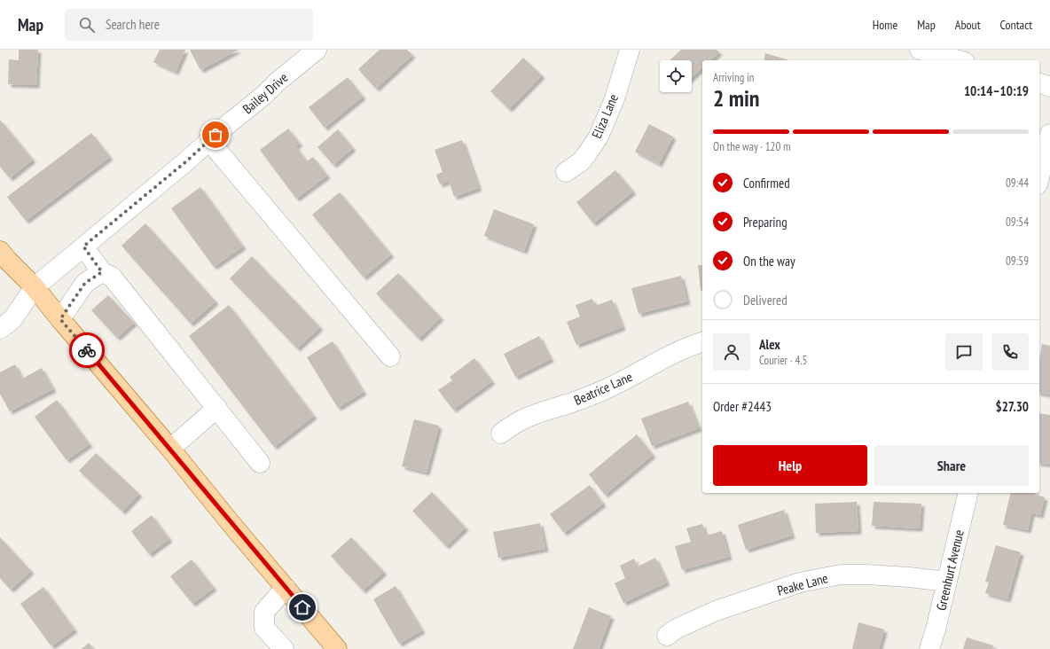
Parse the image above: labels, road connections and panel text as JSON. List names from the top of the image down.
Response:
{
  "streets": {
    "street": [
      "Bailey Drive",
      "Eliza Lane",
      "Beatrice Lane",
      "Greenhurt Avenue",
      "Peake Lane"
    ]
  },
  "crossings": [
    ["Greenhurt Avenue", "Peake Lane"]
  ],
  "page": {
    "header": "Map",
    "search": "Search here",
    "nav": [
      "Home",
      "Map",
      "About",
      "Contact"
    ],
    "heading": ["2 min", "Arriving in", "10:14–10:19"],
    "panel": [
      "Alex",
      "Courier · 4.5",
      "Order #2443",
      "$27.30"
    ],
    "bar": "On the way · 120 m",
    "list": [
      ["Confirmed", "09:44"],
      ["Preparing", "09:54"],
      ["On the way", "09:59"],
      "Delivered"
    ],
    "buttons": ["Help", "Share"]
  }
}
